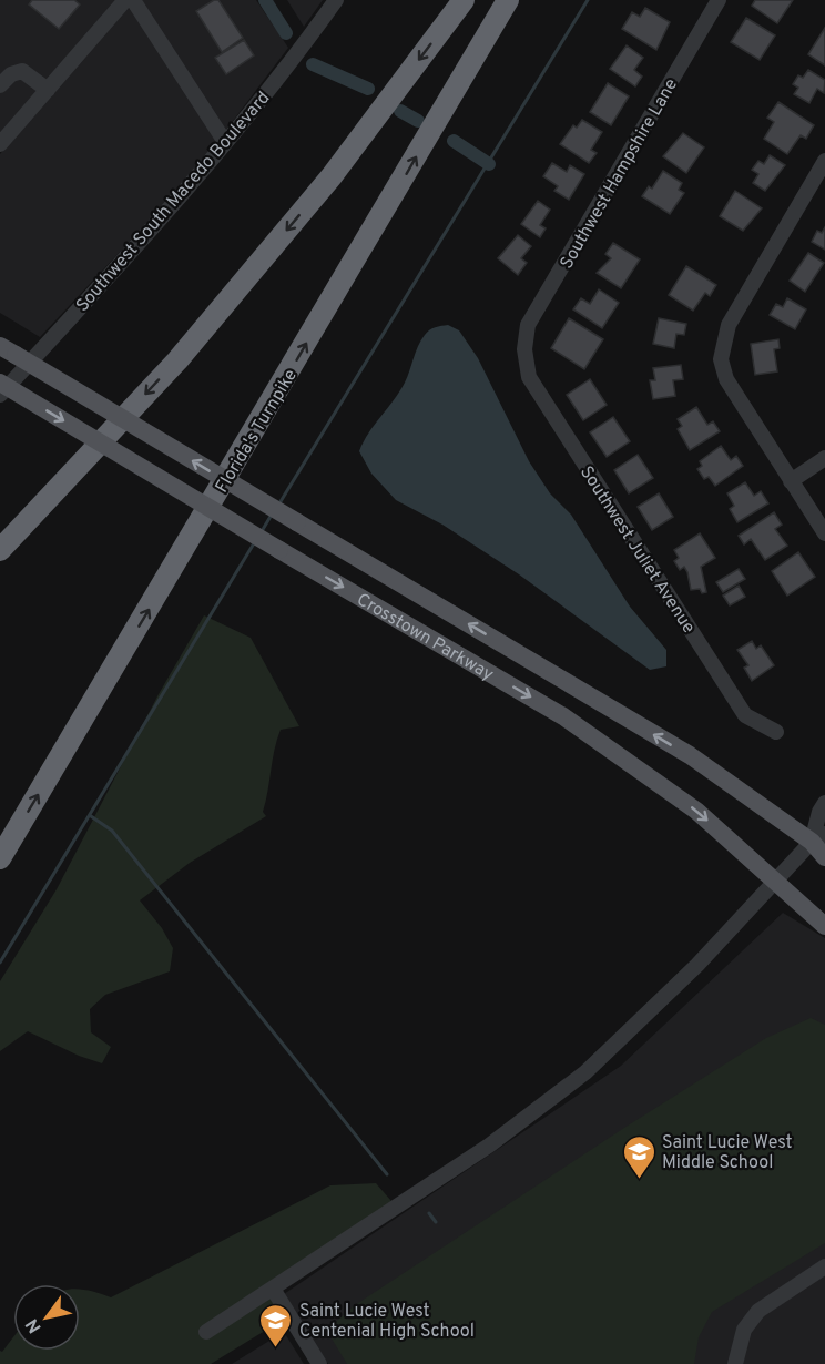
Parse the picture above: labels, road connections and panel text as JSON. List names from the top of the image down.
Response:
{
  "streets": {
    "highway": ["Florida's Turnpike"],
    "main road": ["Crosstown Parkway"],
    "street": ["Southwest Hampshire Lane", "Southwest South Macedo Boulevard", "Southwest Juliet Avenue"]
  },
  "crossings": [
    ["Southwest Hampshire Lane", "Southwest Juliet Avenue"]
  ],
  "places": {
    "school or university": ["Saint Lucie West Middle School", "Saint Lucie West Centenial High School"]
  },
  "north": "bottom left"
}
